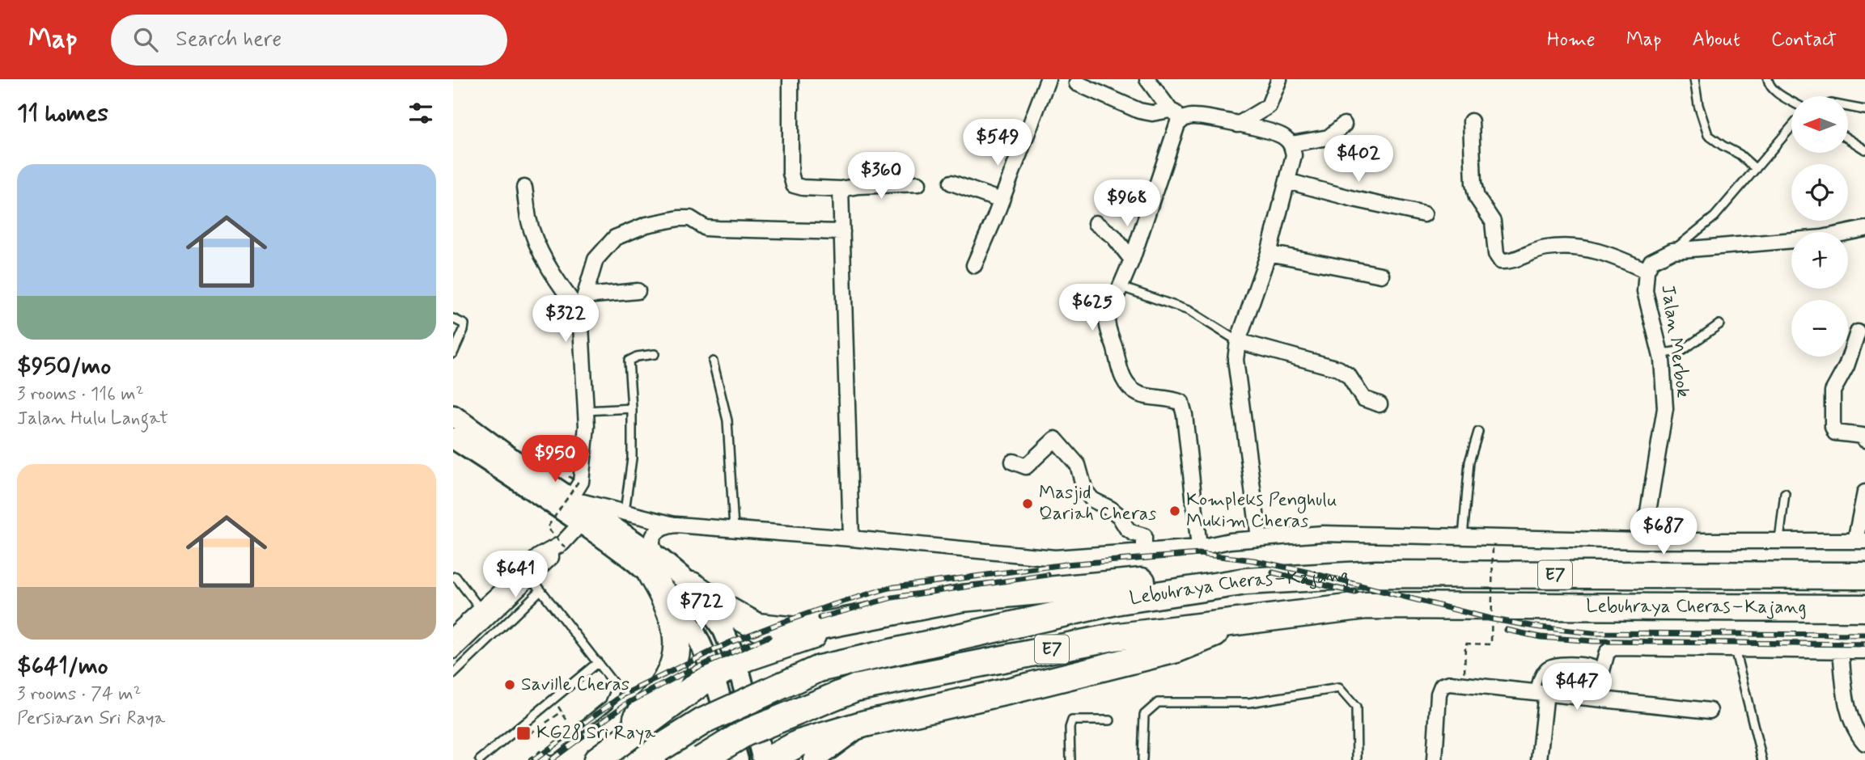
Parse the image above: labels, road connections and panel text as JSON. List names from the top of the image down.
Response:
{
  "streets": {
    "highway": ["E7", "Lebuhraya Cheras–Kajang"],
    "street": ["Jalan Merbok"]
  },
  "places": {
    "other": ["Masjid Qariah Cheras", "Kompleks Penghulu Mukim Cheras", "Saville Cheras"],
    "transit": ["KG28 Sri Raya"]
  },
  "north": "left",
  "page": {
    "header": "Map",
    "search": "Search here",
    "nav": [
      "Home",
      "Map",
      "About",
      "Contact"
    ],
    "heading": "11 homes",
    "map_buttons": ["+", "−"],
    "price": [
      "$549",
      "$402",
      "$360",
      "$968",
      "$625",
      "$322",
      "$950",
      "$687",
      "$641",
      "$722",
      "$447"
    ],
    "list": [
      {
        "name": "$950/mo",
        "note": "3 rooms · 116 m² · Jalan Hulu Langat"
      },
      {
        "name": "$641/mo",
        "note": "3 rooms · 74 m² · Persiaran Sri Raya"
      }
    ]
  }
}
